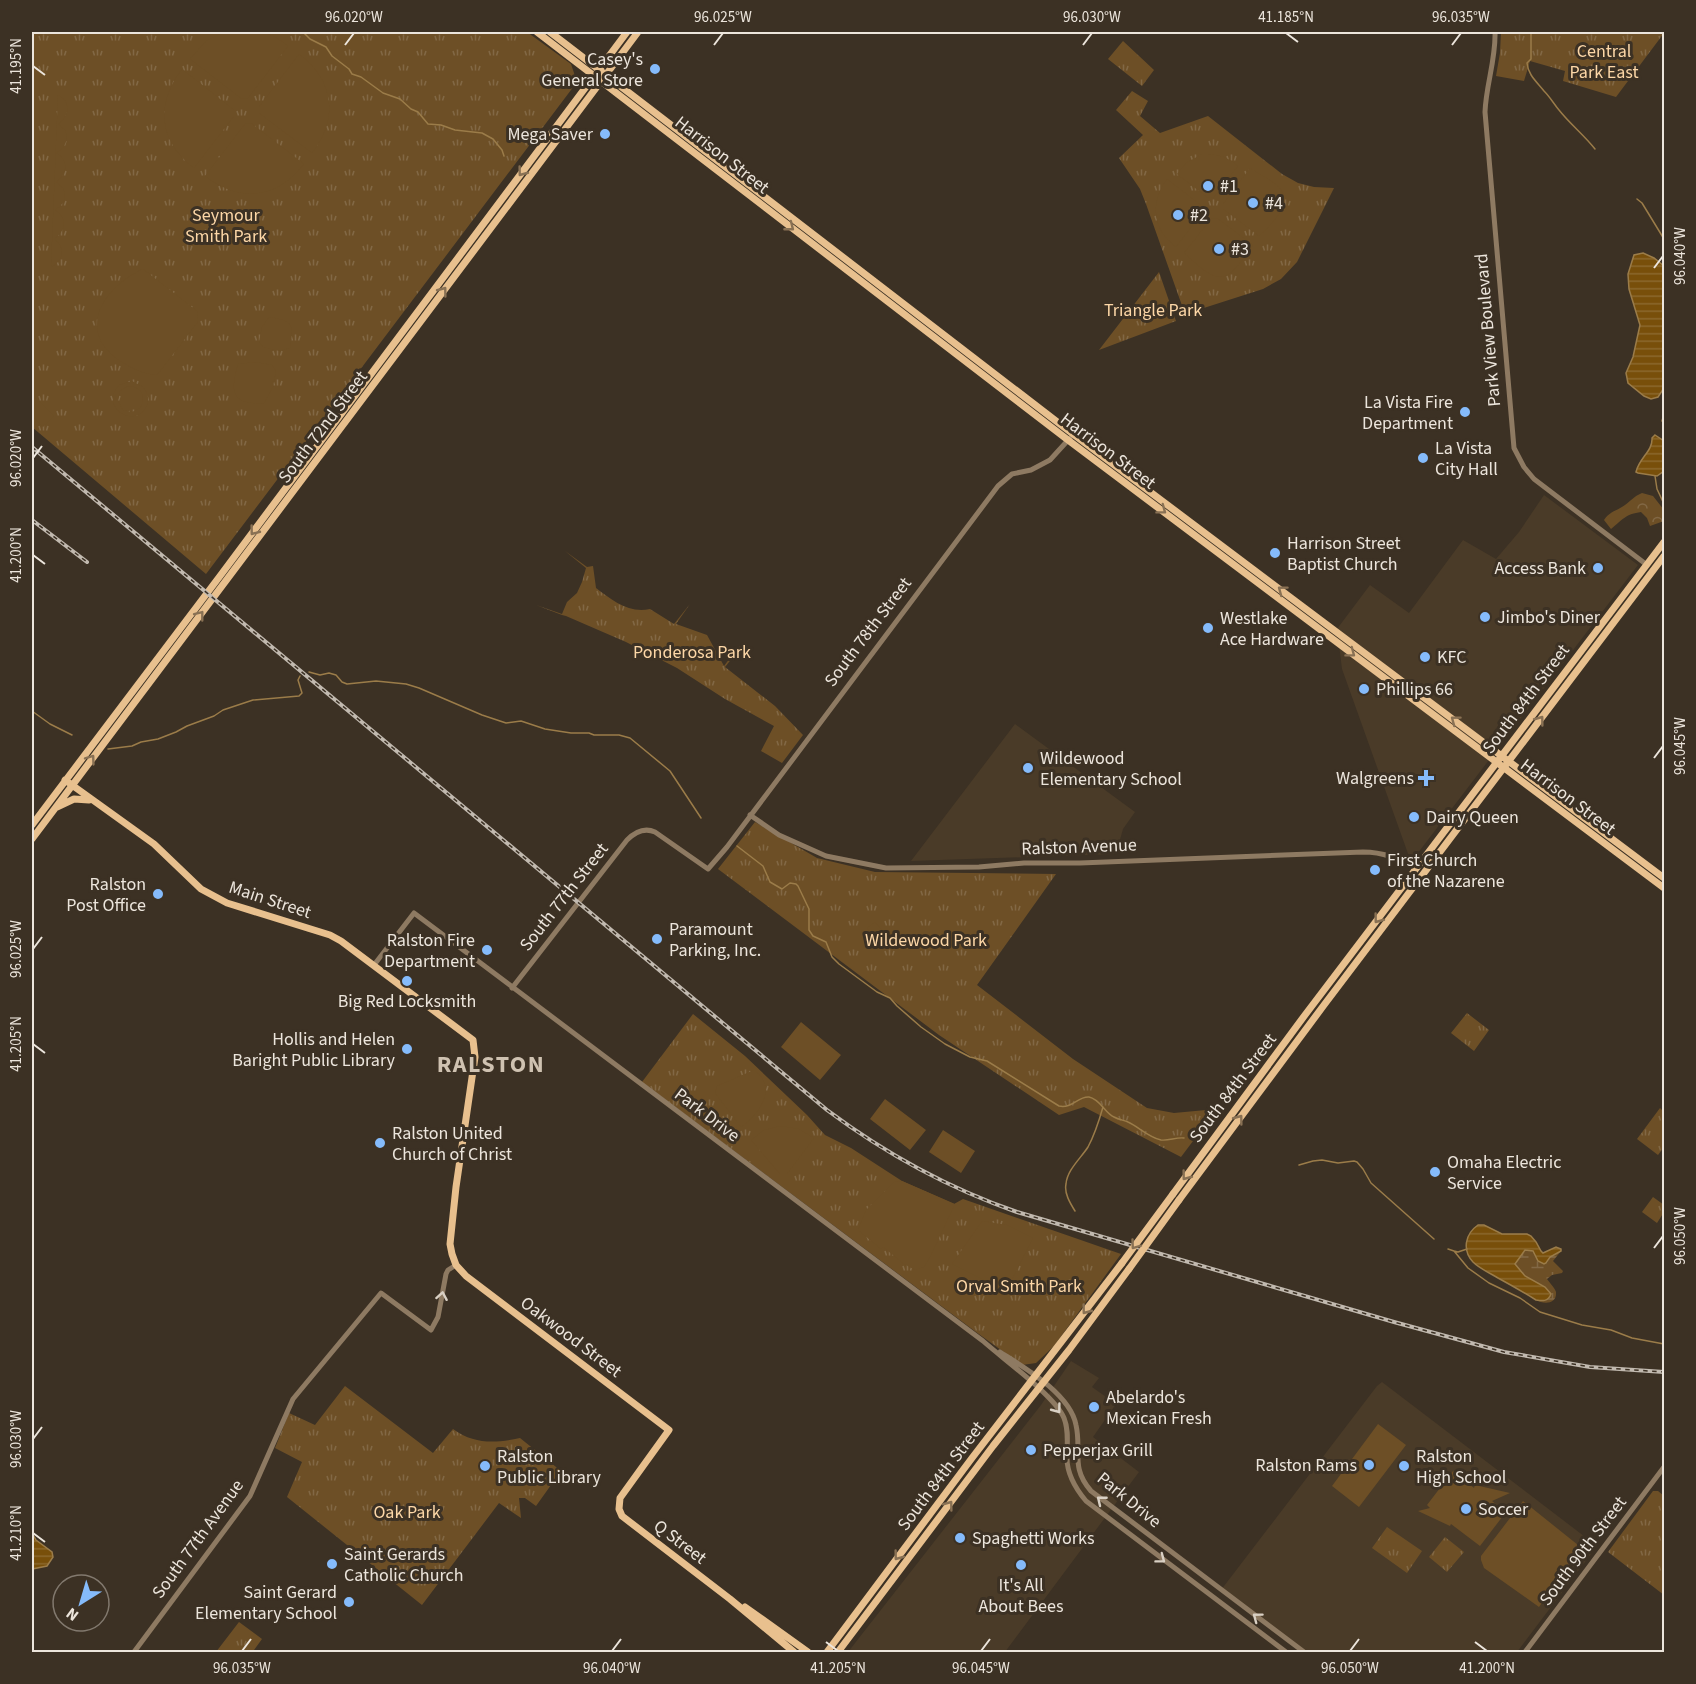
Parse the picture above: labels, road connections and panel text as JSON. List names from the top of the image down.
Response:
{
  "streets": {
    "main road": [
      "Harrison Street",
      "South 72nd Street",
      "South 84th Street",
      "Main Street",
      "Oakwood Street",
      "Q Street"
    ],
    "street": [
      "Park View Boulevard",
      "South 78th Street",
      "Ralston Avenue",
      "South 77th Street",
      "Park Drive",
      "South 77th Avenue",
      "South 90th Street"
    ]
  },
  "crossings": [
    ["Harrison Street", "South 72nd Street"],
    ["Harrison Street", "South 78th Street"],
    ["Harrison Street", "South 84th Street"],
    ["Park View Boulevard", "South 84th Street"],
    ["South 72nd Street", "Main Street"],
    ["South 78th Street", "Ralston Avenue"],
    ["South 78th Street", "South 77th Street"],
    ["South 84th Street", "Ralston Avenue"],
    ["South 84th Street", "Park Drive"],
    ["South 77th Street", "Park Drive"],
    ["Main Street", "Park Drive"],
    ["Main Street", "Oakwood Street"],
    ["Main Street", "South 77th Avenue"],
    ["Oakwood Street", "South 77th Avenue"],
    ["Oakwood Street", "Q Street"]
  ],
  "one_way": ["South 77th Avenue"],
  "districts": ["RALSTON"],
  "parks": [
    "Central Park East",
    "Seymour Smith Park",
    "Triangle Park",
    "Ponderosa Park",
    "Wildewood Park",
    "Orval Smith Park",
    "Oak Park"
  ],
  "places": {
    "other": [
      "Casey's General Store",
      "Mega Saver",
      "#1",
      "#4",
      "#2",
      "#3",
      "La Vista Fire Department",
      "La Vista City Hall",
      "Harrison Street Baptist Church",
      "Access Bank",
      "Jimbo's Diner",
      "Westlake Ace Hardware",
      "KFC",
      "Phillips 66",
      "Wildewood Elementary School",
      "Dairy Queen",
      "First Church of the Nazarene",
      "Ralston Post Office",
      "Paramount Parking, Inc.",
      "Ralston Fire Department",
      "Big Red Locksmith",
      "Hollis and Helen Baright Public Library",
      "Ralston United Church of Christ",
      "Omaha Electric Service",
      "Abelardo's Mexican Fresh",
      "Pepperjax Grill",
      "Ralston Rams",
      "Ralston Public Library",
      "Ralston High School",
      "Soccer",
      "Spaghetti Works",
      "Saint Gerards Catholic Church",
      "It's All About Bees",
      "Saint Gerard Elementary School"
    ],
    "health": ["Walgreens"]
  },
  "north": "bottom left",
  "coordinates": [
    "96.020°W",
    "96.025°W",
    "96.030°W",
    "41.185°N",
    "96.035°W",
    "41.195°N",
    "96.040°W",
    "41.200°N",
    "96.045°W",
    "41.205°N",
    "96.050°W",
    "41.210°N"
  ]
}
